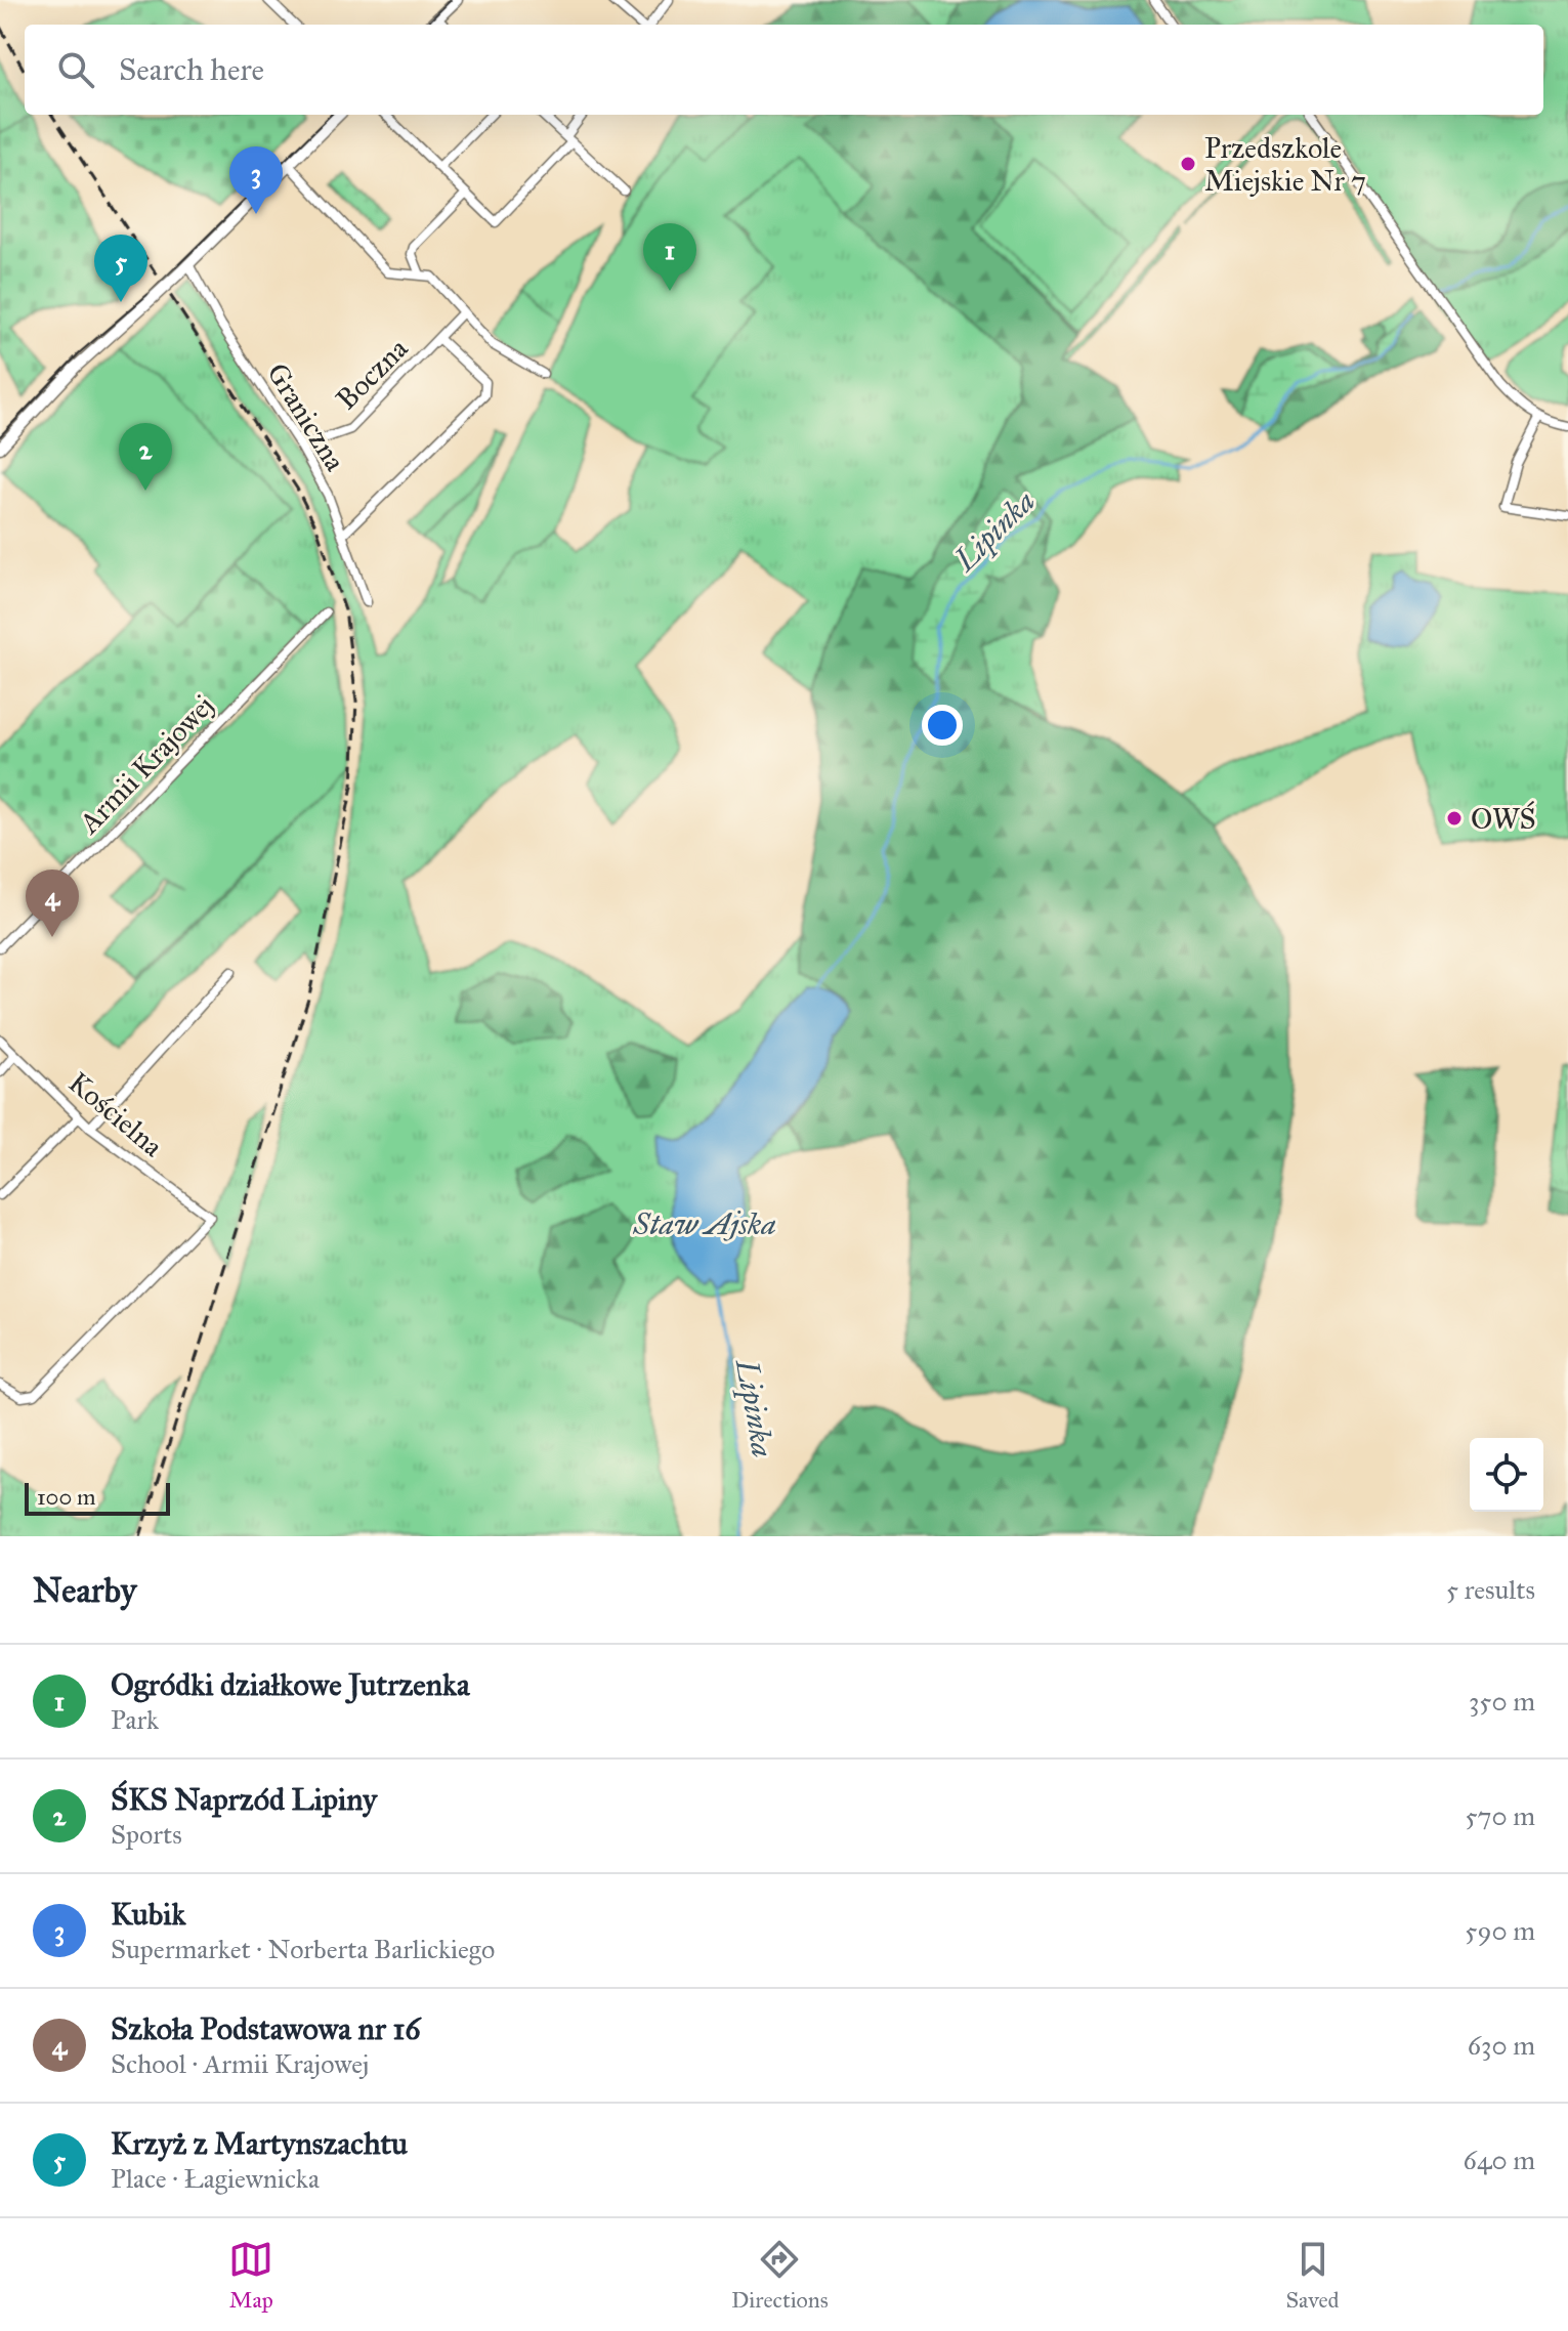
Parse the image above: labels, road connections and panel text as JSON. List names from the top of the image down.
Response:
{
  "streets": {
    "street": [
      "Boczna",
      "Graniczna",
      "Armii Krajowej",
      "Kościelna"
    ]
  },
  "crossings": [
    ["Boczna", "Graniczna"]
  ],
  "water": ["Lipinka", "Staw Ajska"],
  "places": ["Przedszkole Miejskie Nr 7", "OWŚ"],
  "scale_bar": "100 m",
  "page": {
    "search": "Search here",
    "pins": [
      "3",
      "1",
      "5",
      "2",
      "4"
    ],
    "scale": "100 m",
    "heading": ["Nearby", "5 results"],
    "list": [
      {
        "mark": "1",
        "name": "Ogródki działkowe Jutrzenka",
        "note": "Park",
        "value": "350 m"
      },
      {
        "mark": "2",
        "name": "ŚKS Naprzód Lipiny",
        "note": "Sports",
        "value": "570 m"
      },
      {
        "mark": "3",
        "name": "Kubik",
        "note": "Supermarket · Norberta Barlickiego",
        "value": "590 m"
      },
      {
        "mark": "4",
        "name": "Szkoła Podstawowa nr 16",
        "note": "School · Armii Krajowej",
        "value": "630 m"
      },
      {
        "mark": "5",
        "name": "Krzyż z Martynszachtu",
        "note": "Place · Łagiewnicka",
        "value": "640 m"
      }
    ],
    "nav": ["Map", "Directions", "Saved"]
  }
}
